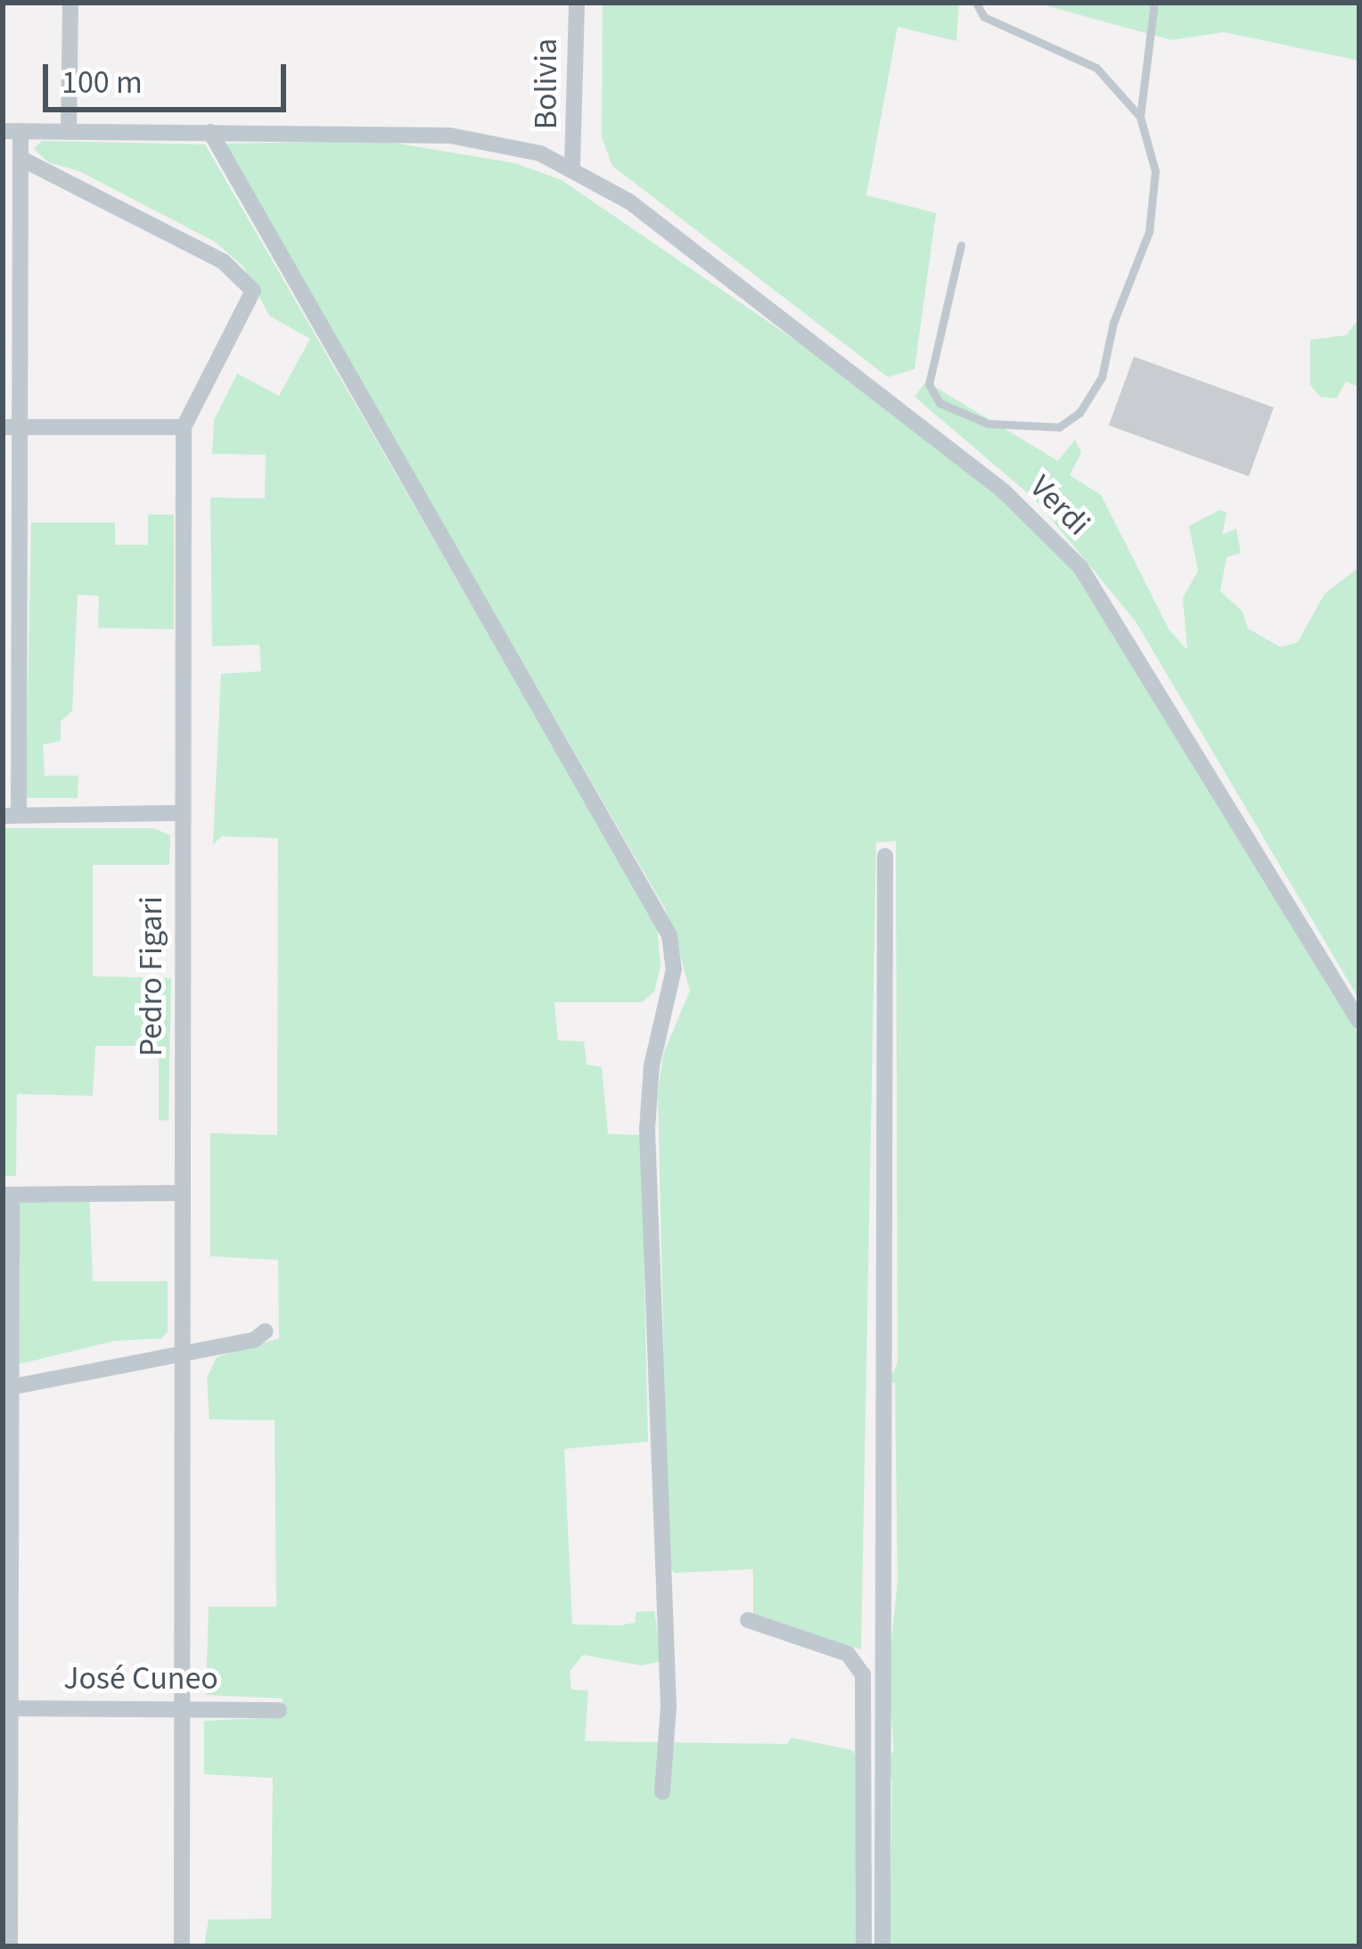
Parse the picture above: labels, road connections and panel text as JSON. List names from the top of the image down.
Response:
{
  "streets": {
    "street": [
      "Bolivia",
      "Verdi",
      "Pedro Figari",
      "José Cuneo"
    ]
  },
  "crossings": [
    ["Bolivia", "Verdi"],
    ["Pedro Figari", "José Cuneo"]
  ],
  "scale_bar": "100 m"
}
